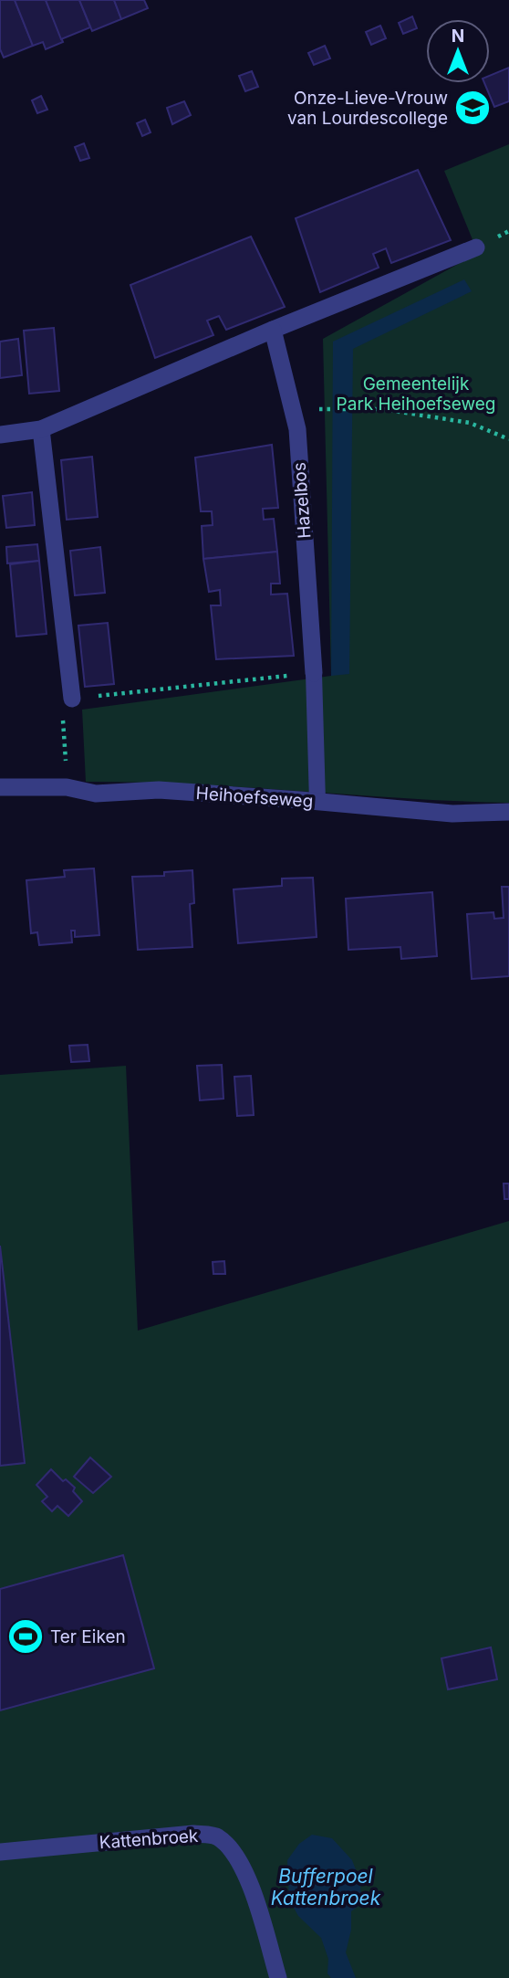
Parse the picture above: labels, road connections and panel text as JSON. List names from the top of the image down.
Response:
{
  "streets": {
    "street": ["Hazelbos", "Heihoefseweg", "Kattenbroek"]
  },
  "water": ["Bufferpoel Kattenbroek"],
  "parks": ["Gemeentelijk Park Heihoefseweg"],
  "places": {
    "school or university": ["Onze-Lieve-Vrouw van Lourdescollege"],
    "sports": ["Ter Eiken"]
  },
  "north": "top"
}
